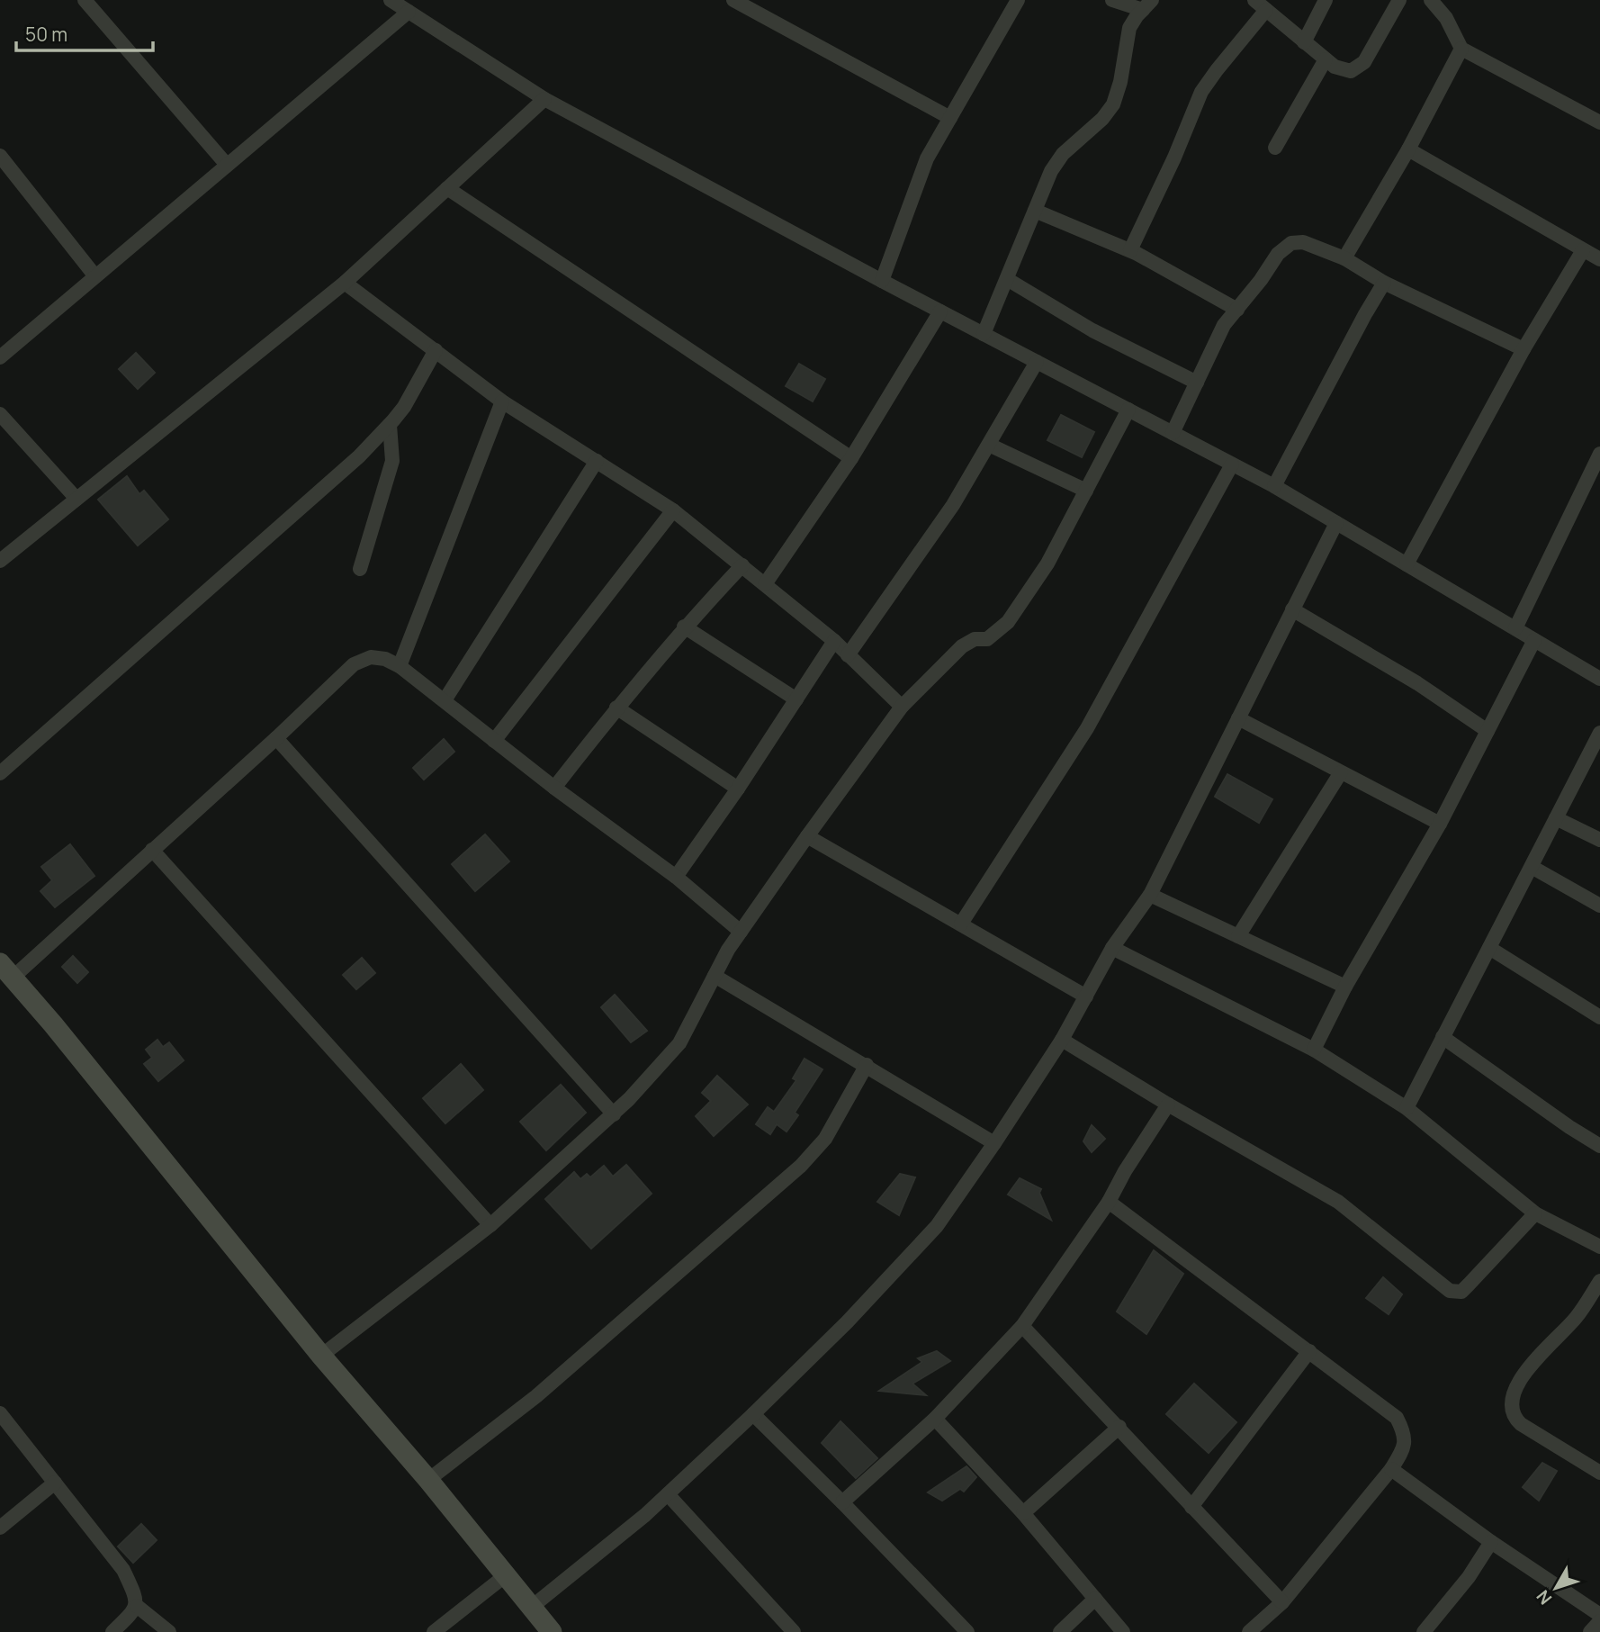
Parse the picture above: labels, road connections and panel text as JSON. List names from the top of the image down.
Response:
{
  "scale_bar": "50 m",
  "north": "bottom left"
}
